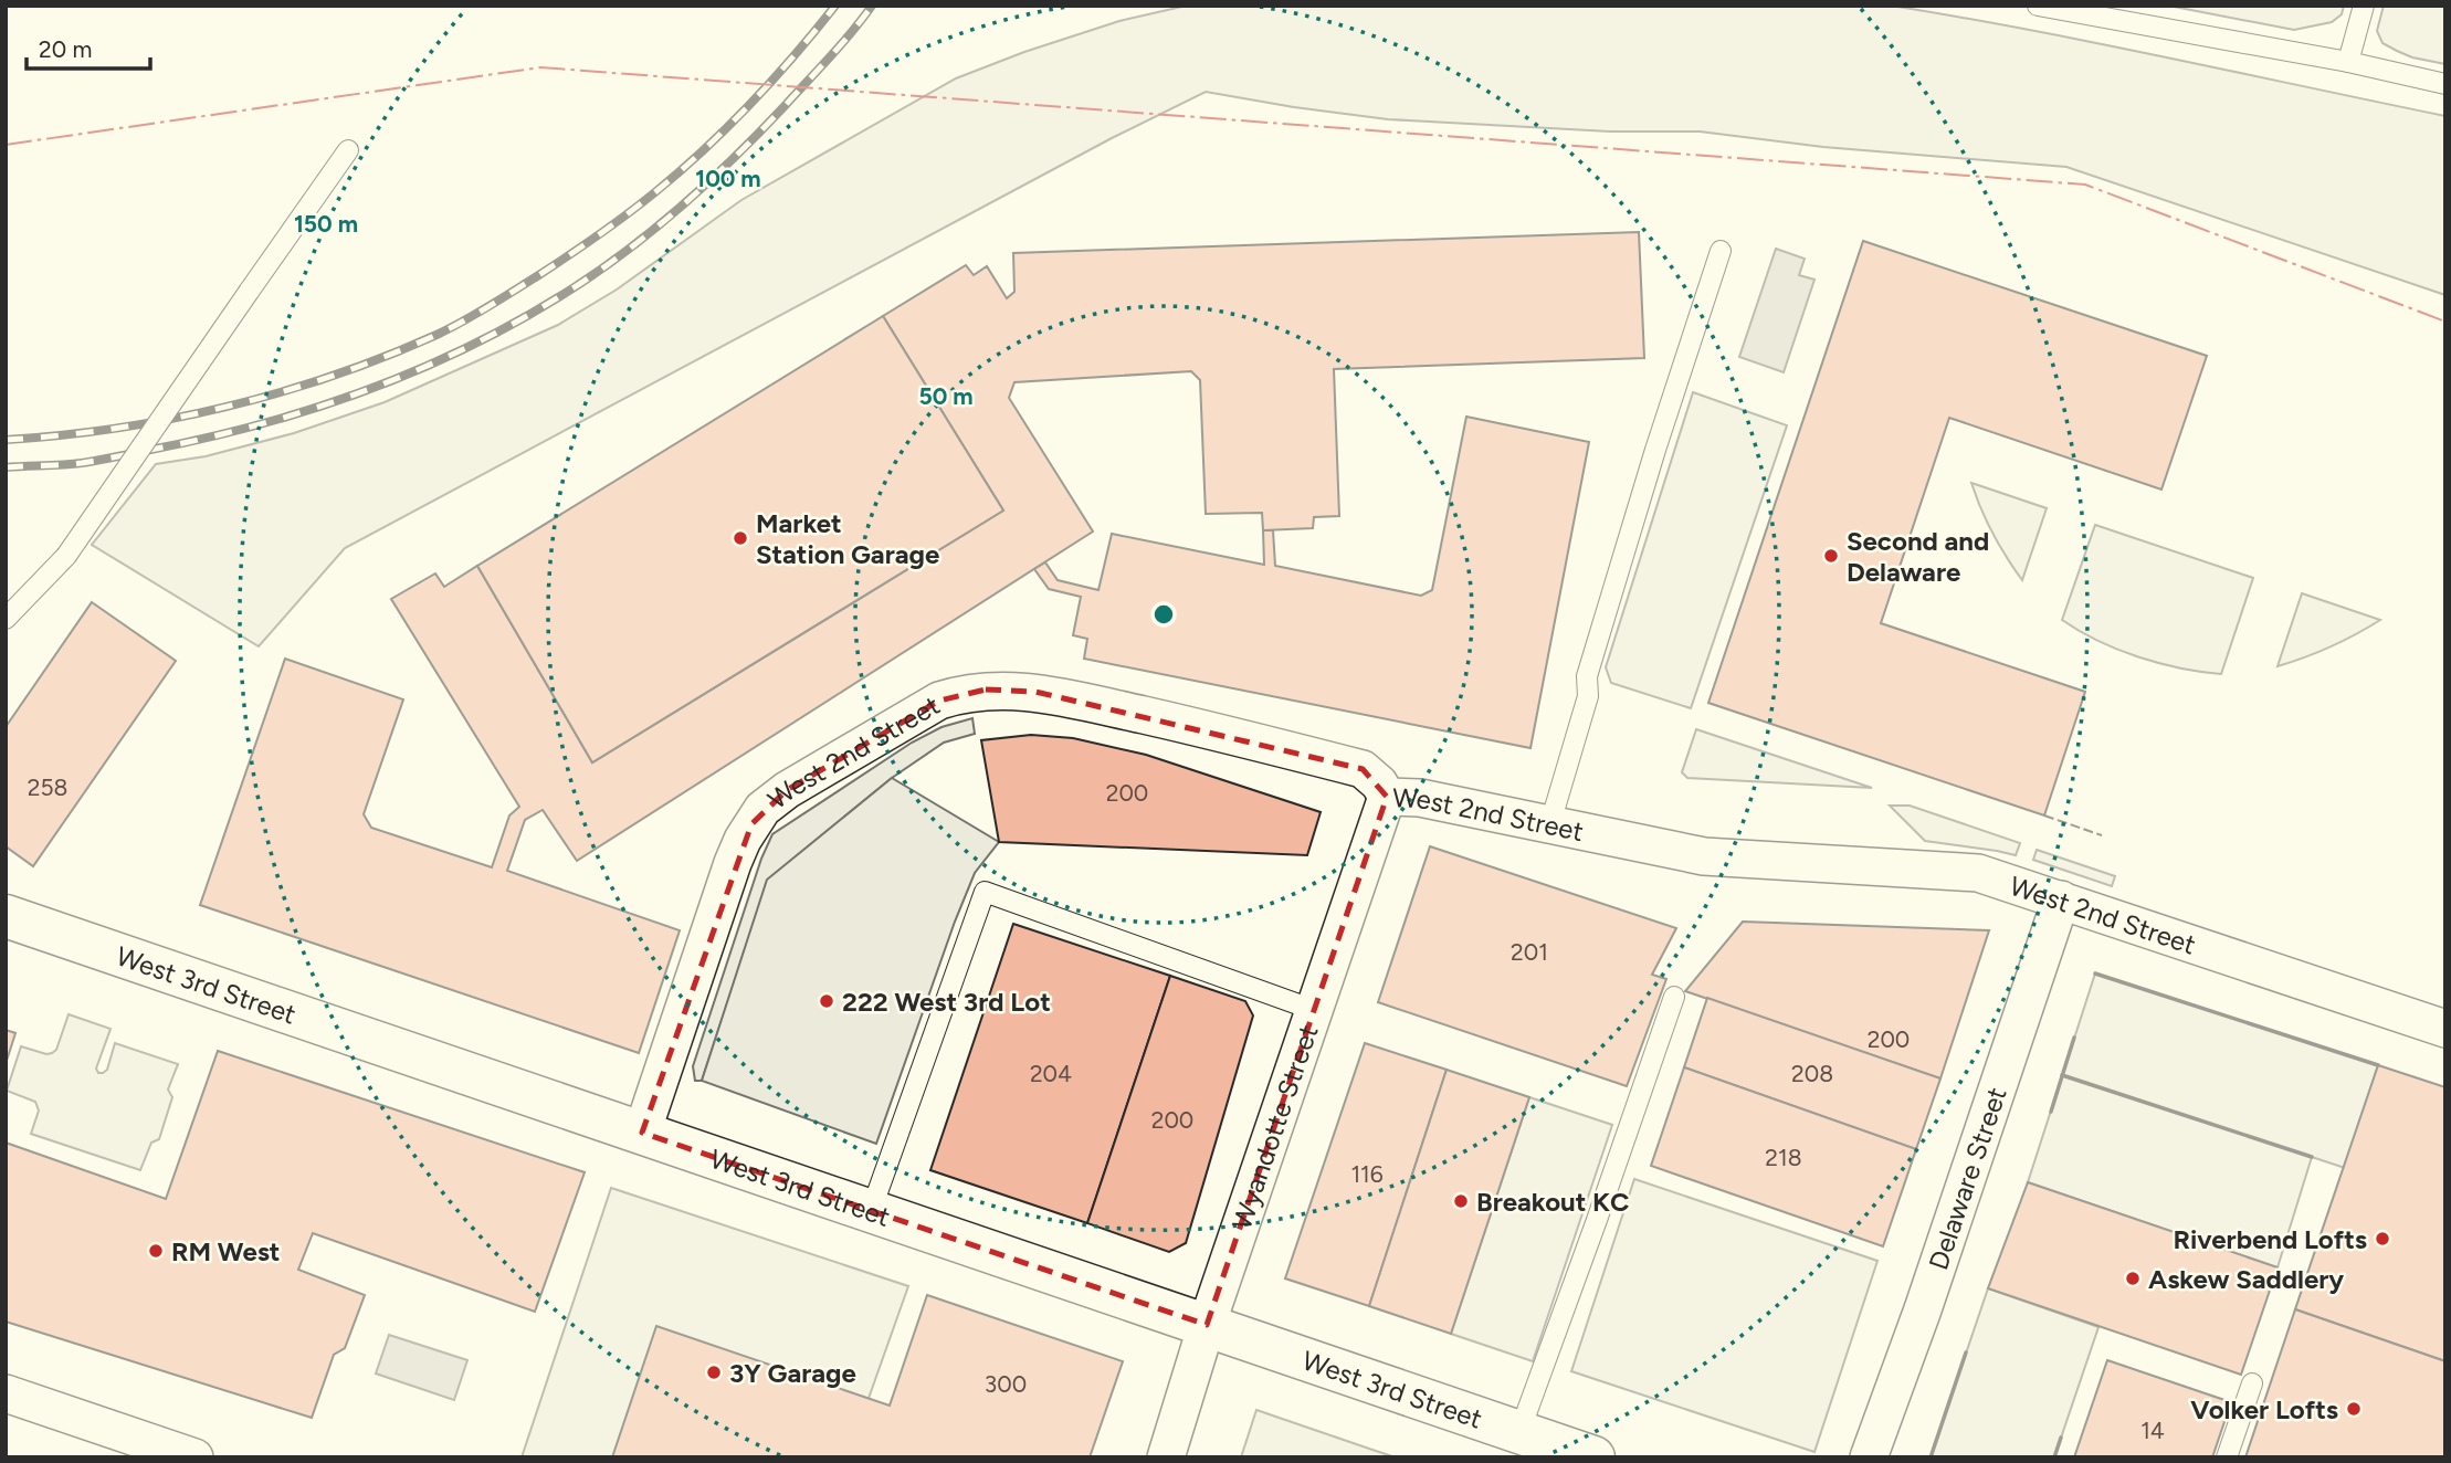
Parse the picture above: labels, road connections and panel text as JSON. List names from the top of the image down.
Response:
{
  "streets": {
    "street": [
      "West 2nd Street",
      "West 3rd Street",
      "Wyandotte Street",
      "Delaware Street"
    ]
  },
  "crossings": [
    ["West 2nd Street", "West 3rd Street"],
    ["West 2nd Street", "Wyandotte Street"],
    ["West 2nd Street", "Delaware Street"],
    ["West 3rd Street", "Wyandotte Street"]
  ],
  "places": [
    "Market Station Garage",
    "Second and Delaware",
    "222 West 3rd Lot",
    "Breakout KC",
    "Riverbend Lofts",
    "RM West",
    "Askew Saddlery",
    "3Y Garage",
    "Volker Lofts"
  ],
  "house_numbers": [
    "258",
    "200",
    "201",
    "200",
    "204",
    "208",
    "200",
    "218",
    "116",
    "300",
    "14"
  ],
  "scale_bar": "20 m",
  "rings": ["100 m", "150 m", "50 m"]
}
